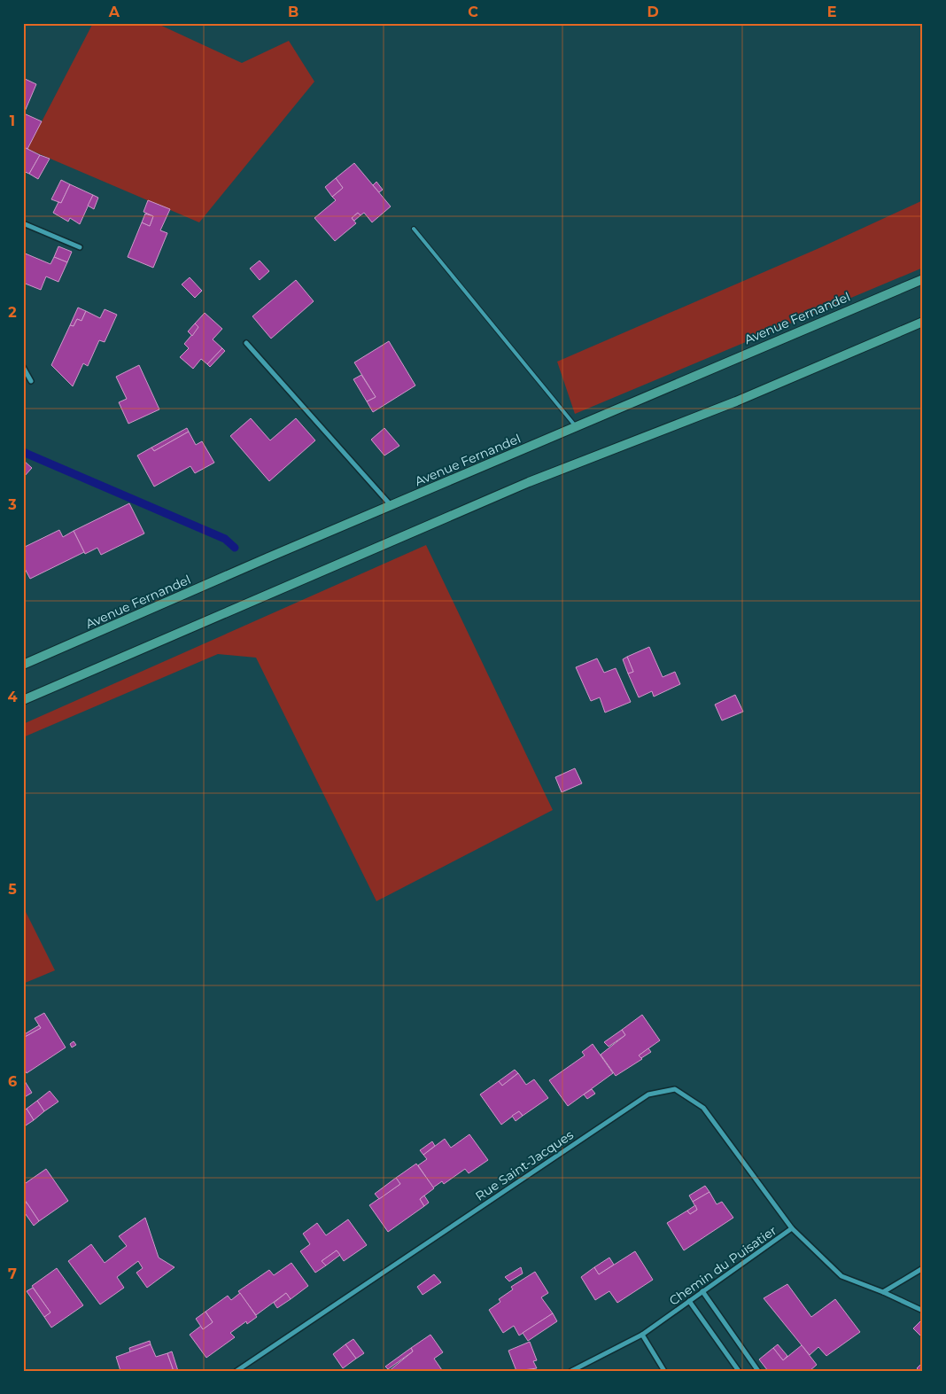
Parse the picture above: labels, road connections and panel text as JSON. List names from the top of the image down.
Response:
{
  "streets": {
    "main road": ["Avenue Fernandel"],
    "street": ["Rue Saint-Jacques", "Chemin du Puisatier"]
  },
  "crossings": [
    ["Rue Saint-Jacques", "Chemin du Puisatier"]
  ],
  "grid": {
    "columns": [
      "A",
      "B",
      "C",
      "D",
      "E"
    ],
    "rows": [
      "1",
      "2",
      "3",
      "4",
      "5",
      "6",
      "7"
    ]
  }
}
